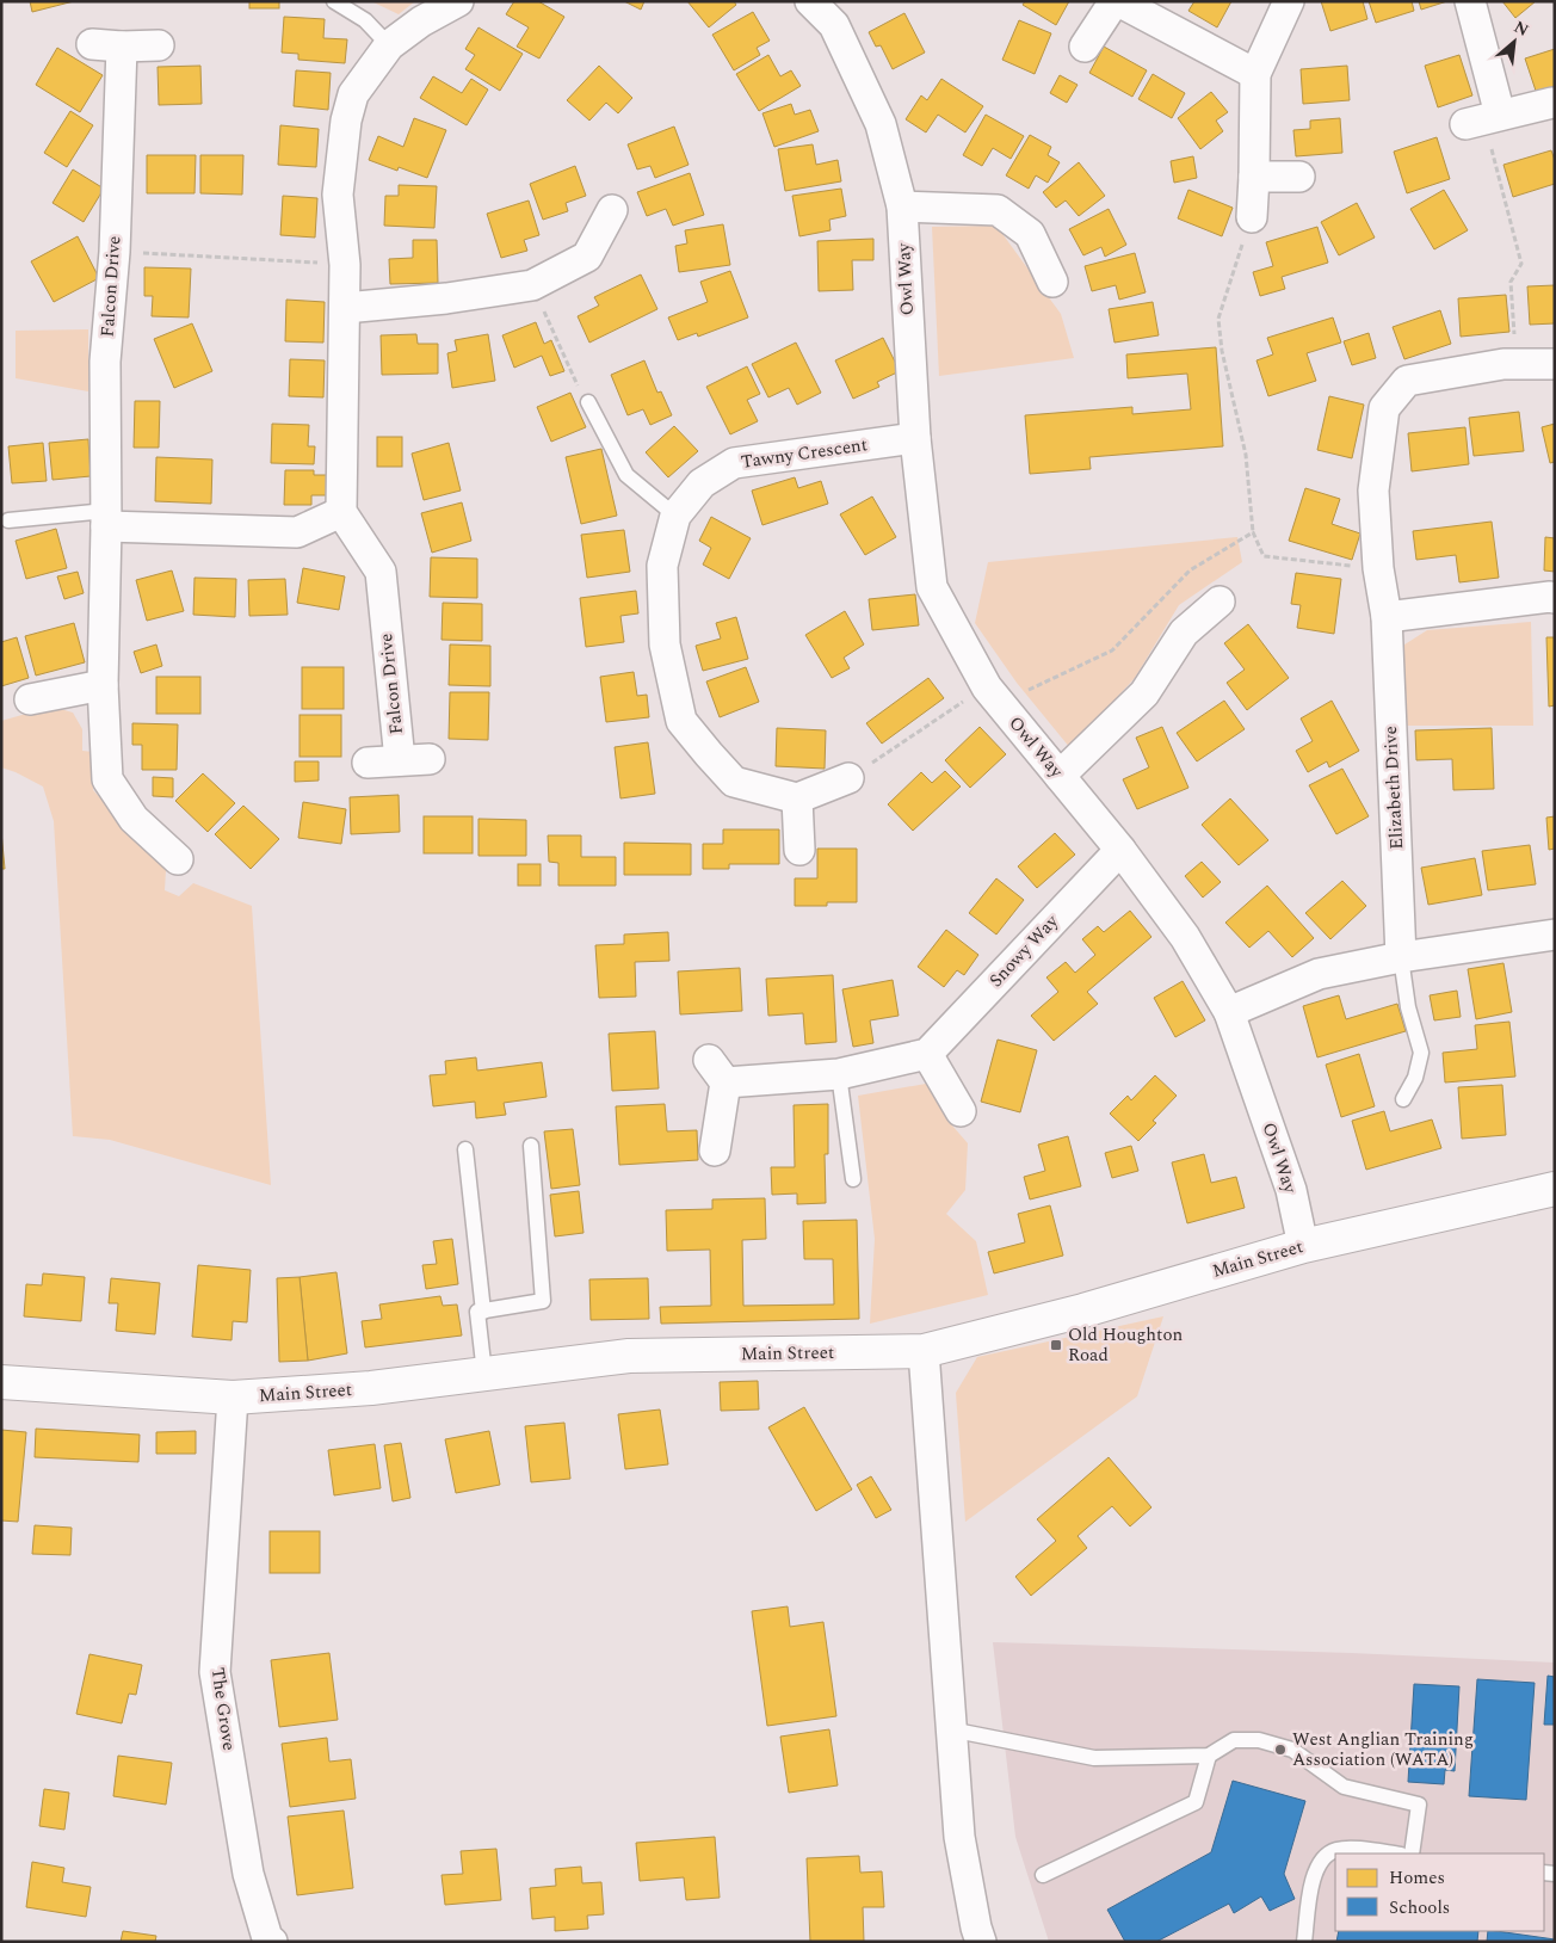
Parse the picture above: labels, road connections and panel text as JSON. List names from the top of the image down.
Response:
{
  "streets": {
    "main road": ["Main Street"],
    "street": [
      "Owl Way",
      "Falcon Drive",
      "Tawny Crescent",
      "Elizabeth Drive",
      "Snowy Way",
      "The Grove"
    ]
  },
  "crossings": [
    ["Owl Way", "Tawny Crescent"],
    ["Owl Way", "Snowy Way"],
    ["Owl Way", "Main Street"],
    ["Main Street", "The Grove"]
  ],
  "places": {
    "transit": ["Old Houghton Road"],
    "other": ["West Anglian Training Association (WATA)"]
  },
  "legend": ["Homes", "Schools"],
  "north": "top right"
}
